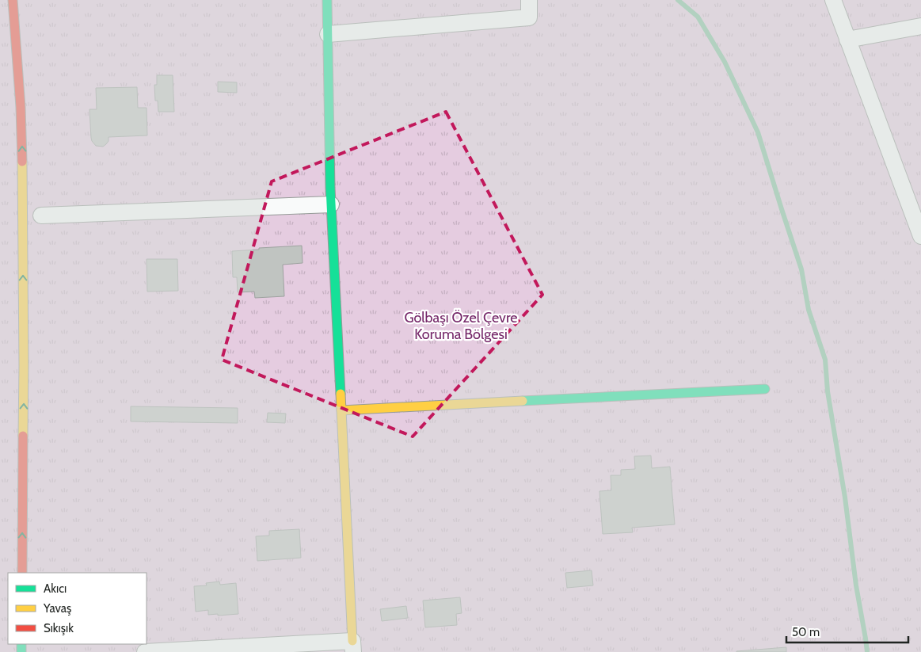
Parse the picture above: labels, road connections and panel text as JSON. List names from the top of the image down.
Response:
{
  "parks": ["Gölbaşı Özel Çevre Koruma Bölgesi"],
  "legend": ["Akıcı", "Yavaş", "Sıkışık"],
  "scale_bar": "50 m"
}
